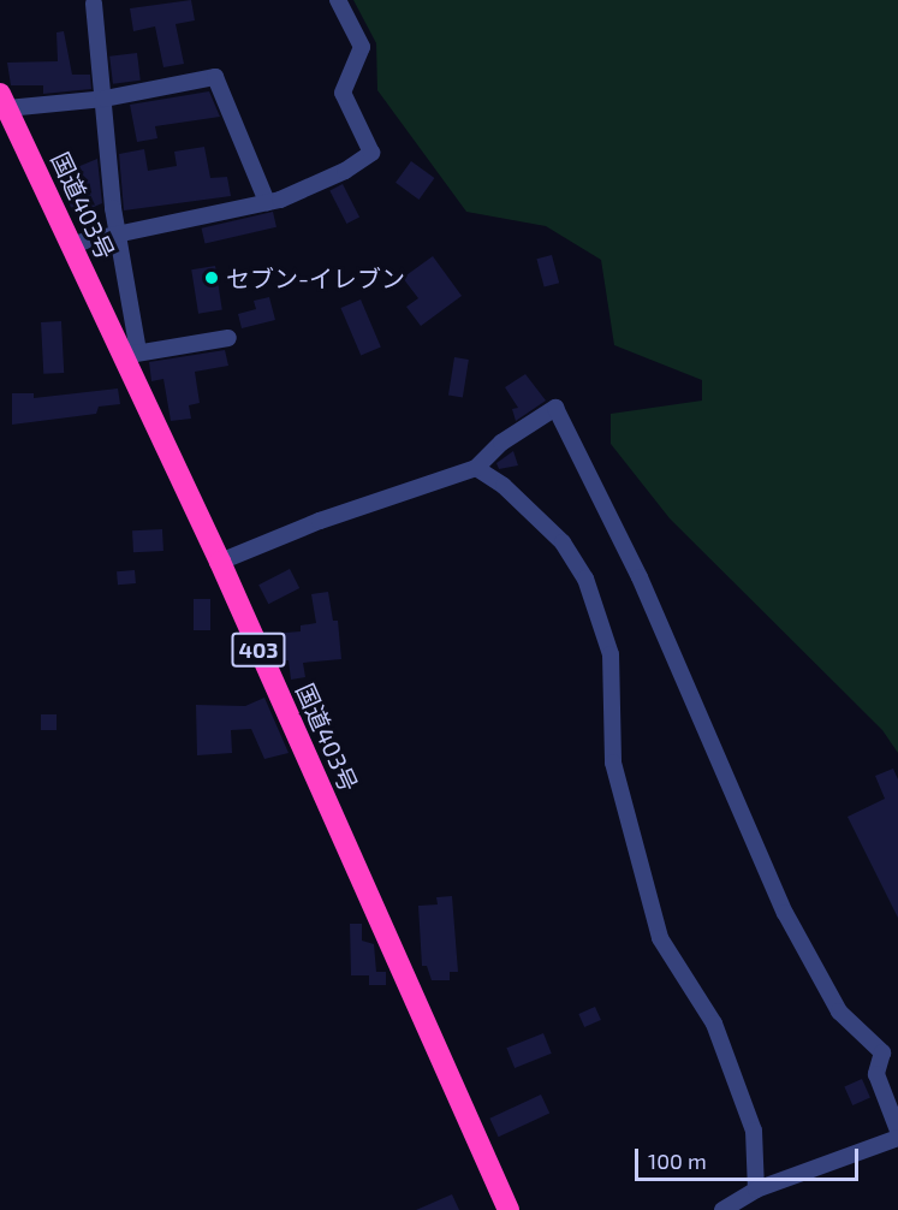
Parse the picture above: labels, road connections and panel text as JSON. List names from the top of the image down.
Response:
{
  "streets": {
    "highway": ["国道403号", "403"]
  },
  "places": ["セブン-イレブン"],
  "scale_bar": "100 m"
}
